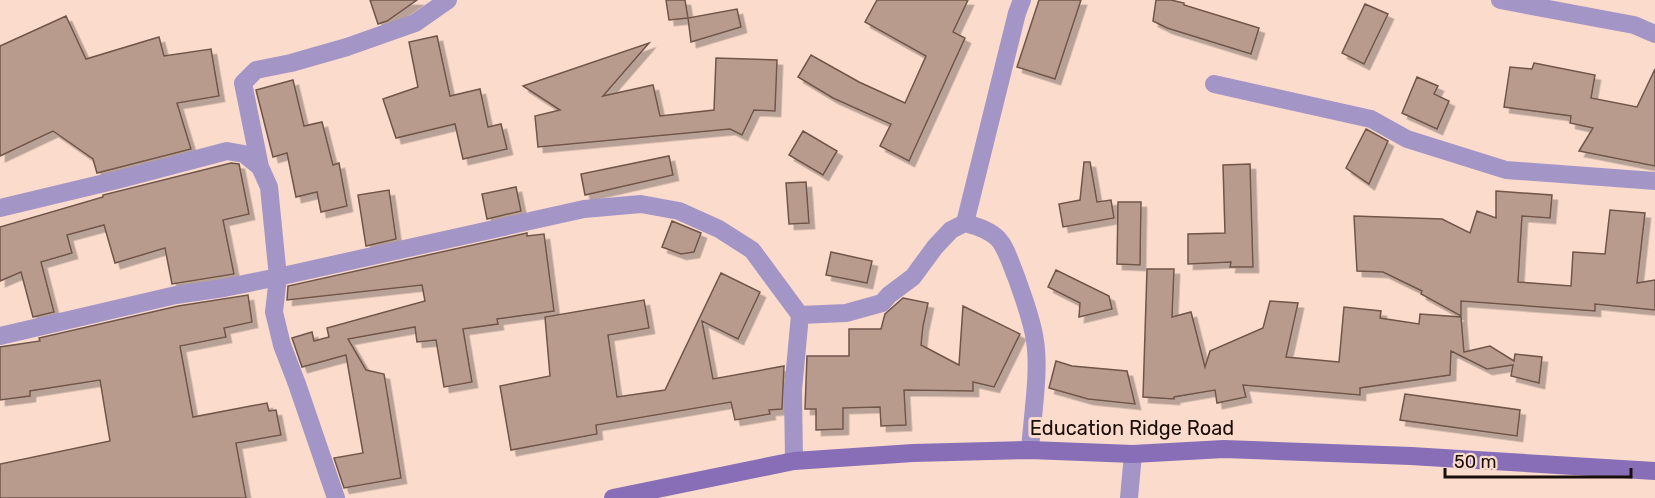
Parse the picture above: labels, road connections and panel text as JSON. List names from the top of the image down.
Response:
{
  "streets": {
    "main road": ["Education Ridge Road"]
  },
  "scale_bar": "50 m"
}
